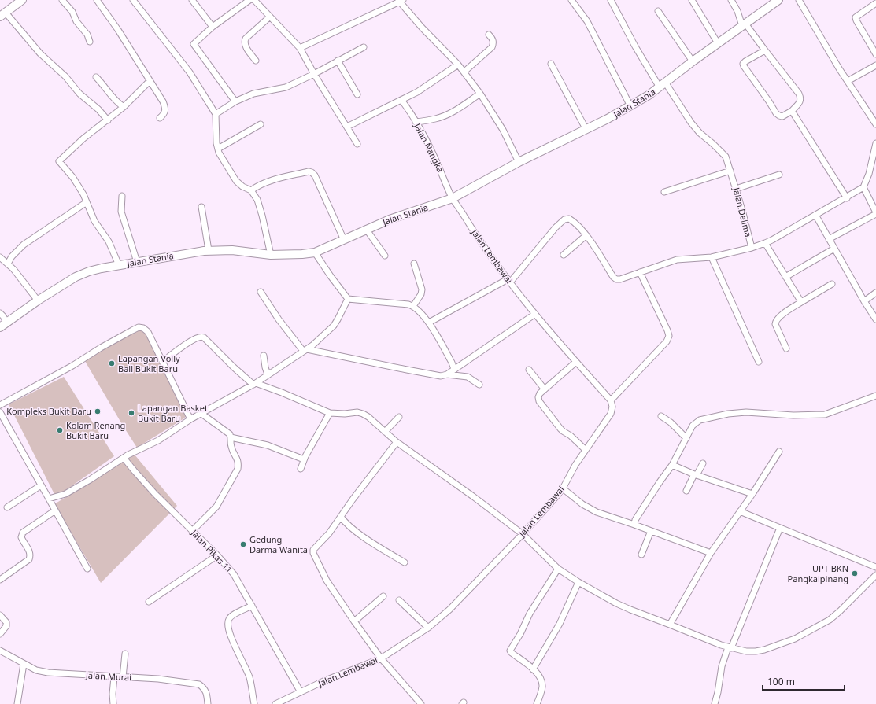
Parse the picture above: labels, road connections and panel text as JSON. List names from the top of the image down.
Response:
{
  "streets": {
    "street": [
      "Jalan Stania",
      "Jalan Nangka",
      "Jalan Delima",
      "Jalan Lembawai",
      "Jalan Pikas 11",
      "Jalan Murai"
    ]
  },
  "crossings": [
    ["Jalan Stania", "Jalan Nangka"],
    ["Jalan Stania", "Jalan Delima"],
    ["Jalan Stania", "Jalan Lembawai"],
    ["Jalan Nangka", "Jalan Lembawai"],
    ["Jalan Lembawai", "Jalan Pikas 11"]
  ],
  "places": [
    "Lapangan Volly Ball Bukit Baru",
    "Kompleks Bukit Baru",
    "Lapangan Basket Bukit Baru",
    "Kolam Renang Bukit Baru",
    "Gedung Darma Wanita",
    "UPT BKN Pangkalpinang"
  ],
  "scale_bar": "100 m"
}
